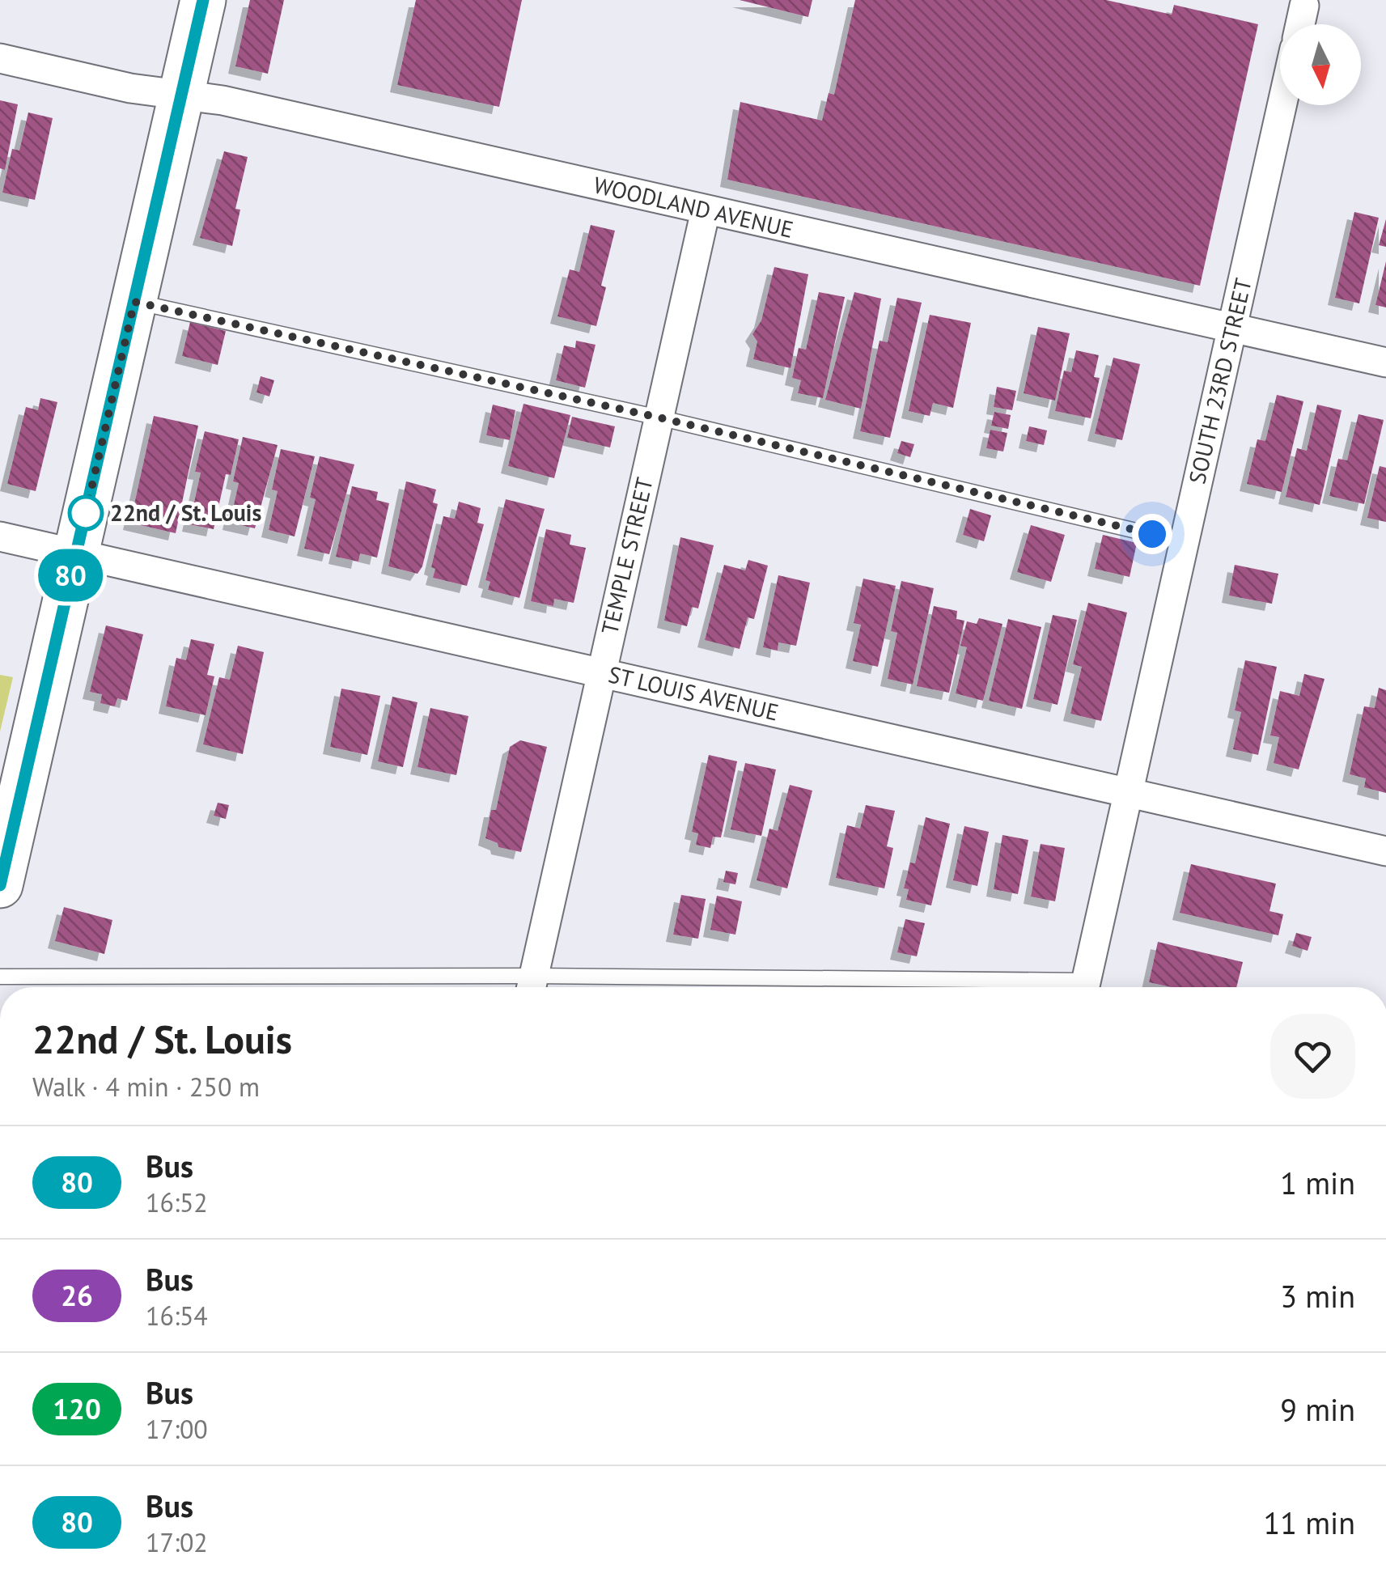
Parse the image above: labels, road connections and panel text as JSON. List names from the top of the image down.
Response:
{
  "streets": {
    "street": [
      "WOODLAND AVENUE",
      "SOUTH 23RD STREET",
      "TEMPLE STREET",
      "ST LOUIS AVENUE"
    ]
  },
  "crossings": [
    ["WOODLAND AVENUE", "SOUTH 23RD STREET"],
    ["WOODLAND AVENUE", "TEMPLE STREET"],
    ["SOUTH 23RD STREET", "ST LOUIS AVENUE"],
    ["TEMPLE STREET", "ST LOUIS AVENUE"]
  ],
  "places": ["22nd / St. Louis"],
  "lines": ["bus line 80"],
  "north": "bottom",
  "page": {
    "on_map": "80",
    "heading": ["22nd / St. Louis", "Walk · 4 min · 250 m"],
    "list": [
      {
        "mark": "80",
        "name": "Bus",
        "note": "16:52",
        "value": "1 min"
      },
      {
        "mark": "26",
        "name": "Bus",
        "note": "16:54",
        "value": "3 min"
      },
      {
        "mark": "120",
        "name": "Bus",
        "note": "17:00",
        "value": "9 min"
      },
      {
        "mark": "80",
        "name": "Bus",
        "note": "17:02",
        "value": "11 min"
      }
    ]
  }
}
